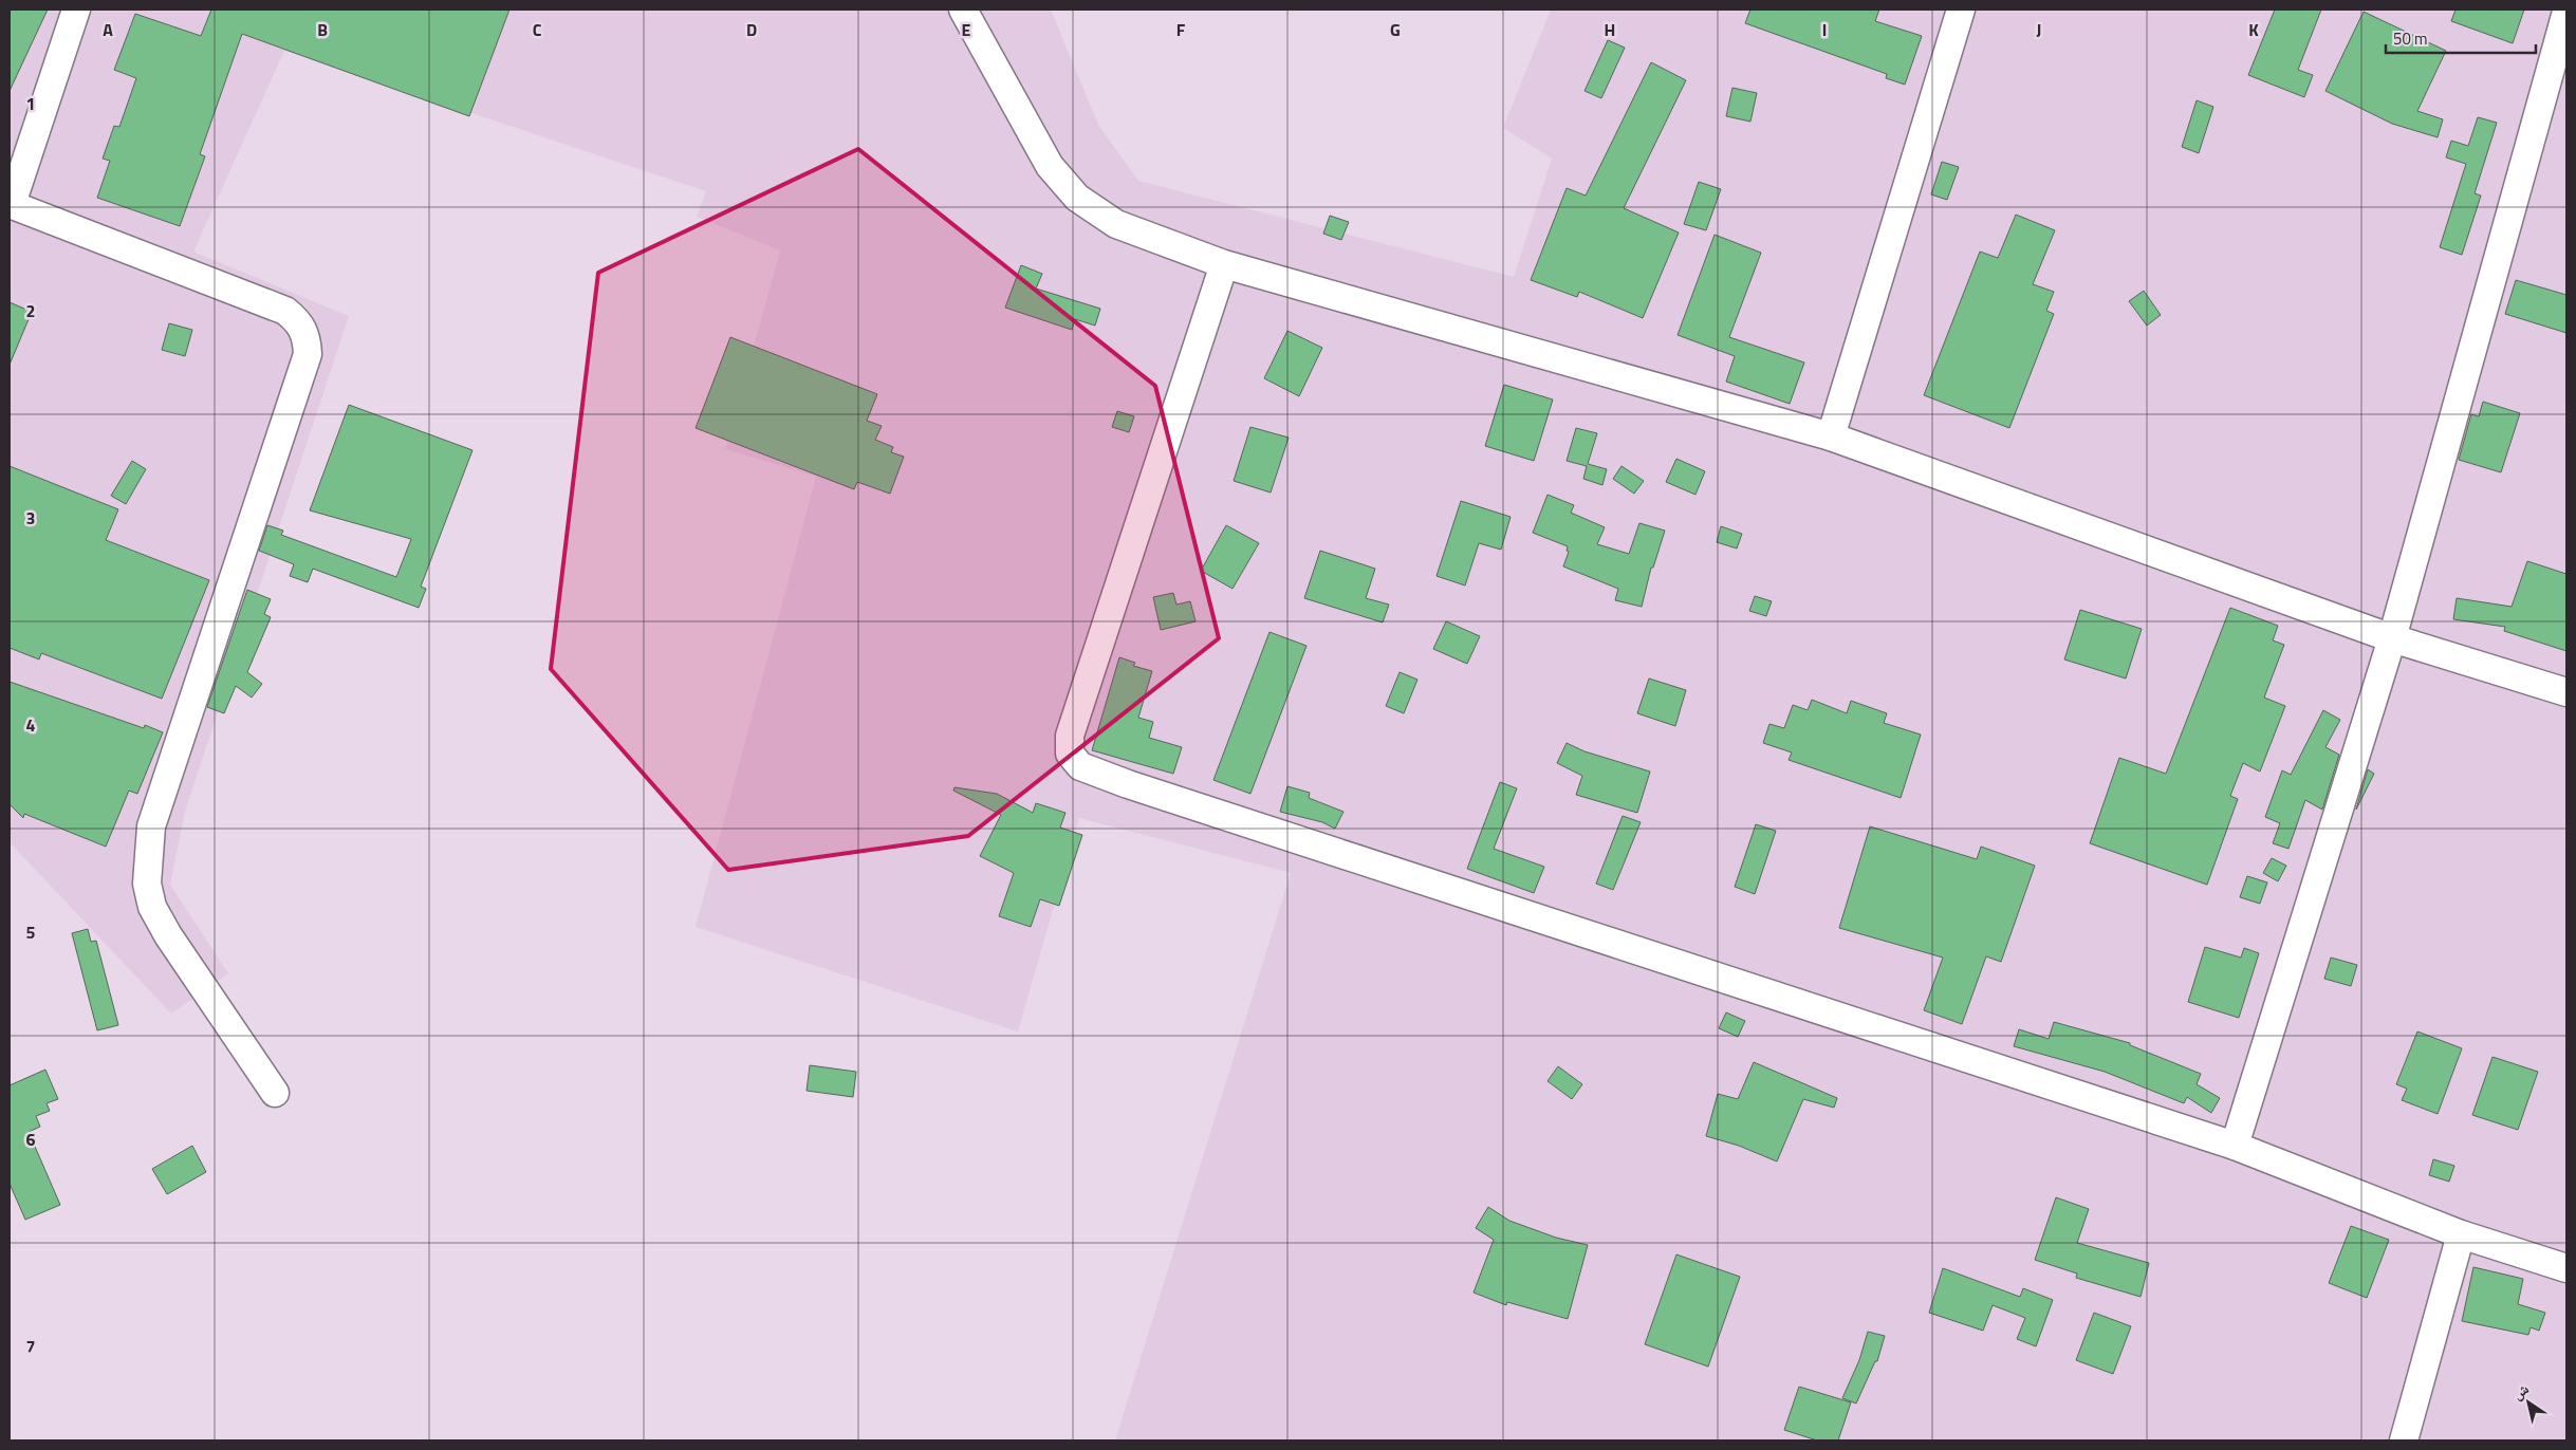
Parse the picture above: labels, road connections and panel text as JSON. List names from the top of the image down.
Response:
{
  "scale_bar": "50 m",
  "north": "top left",
  "grid": {
    "columns": [
      "A",
      "B",
      "C",
      "D",
      "E",
      "F",
      "G",
      "H",
      "I",
      "J",
      "K"
    ],
    "rows": [
      "1",
      "2",
      "3",
      "4",
      "5",
      "6",
      "7"
    ]
  }
}
